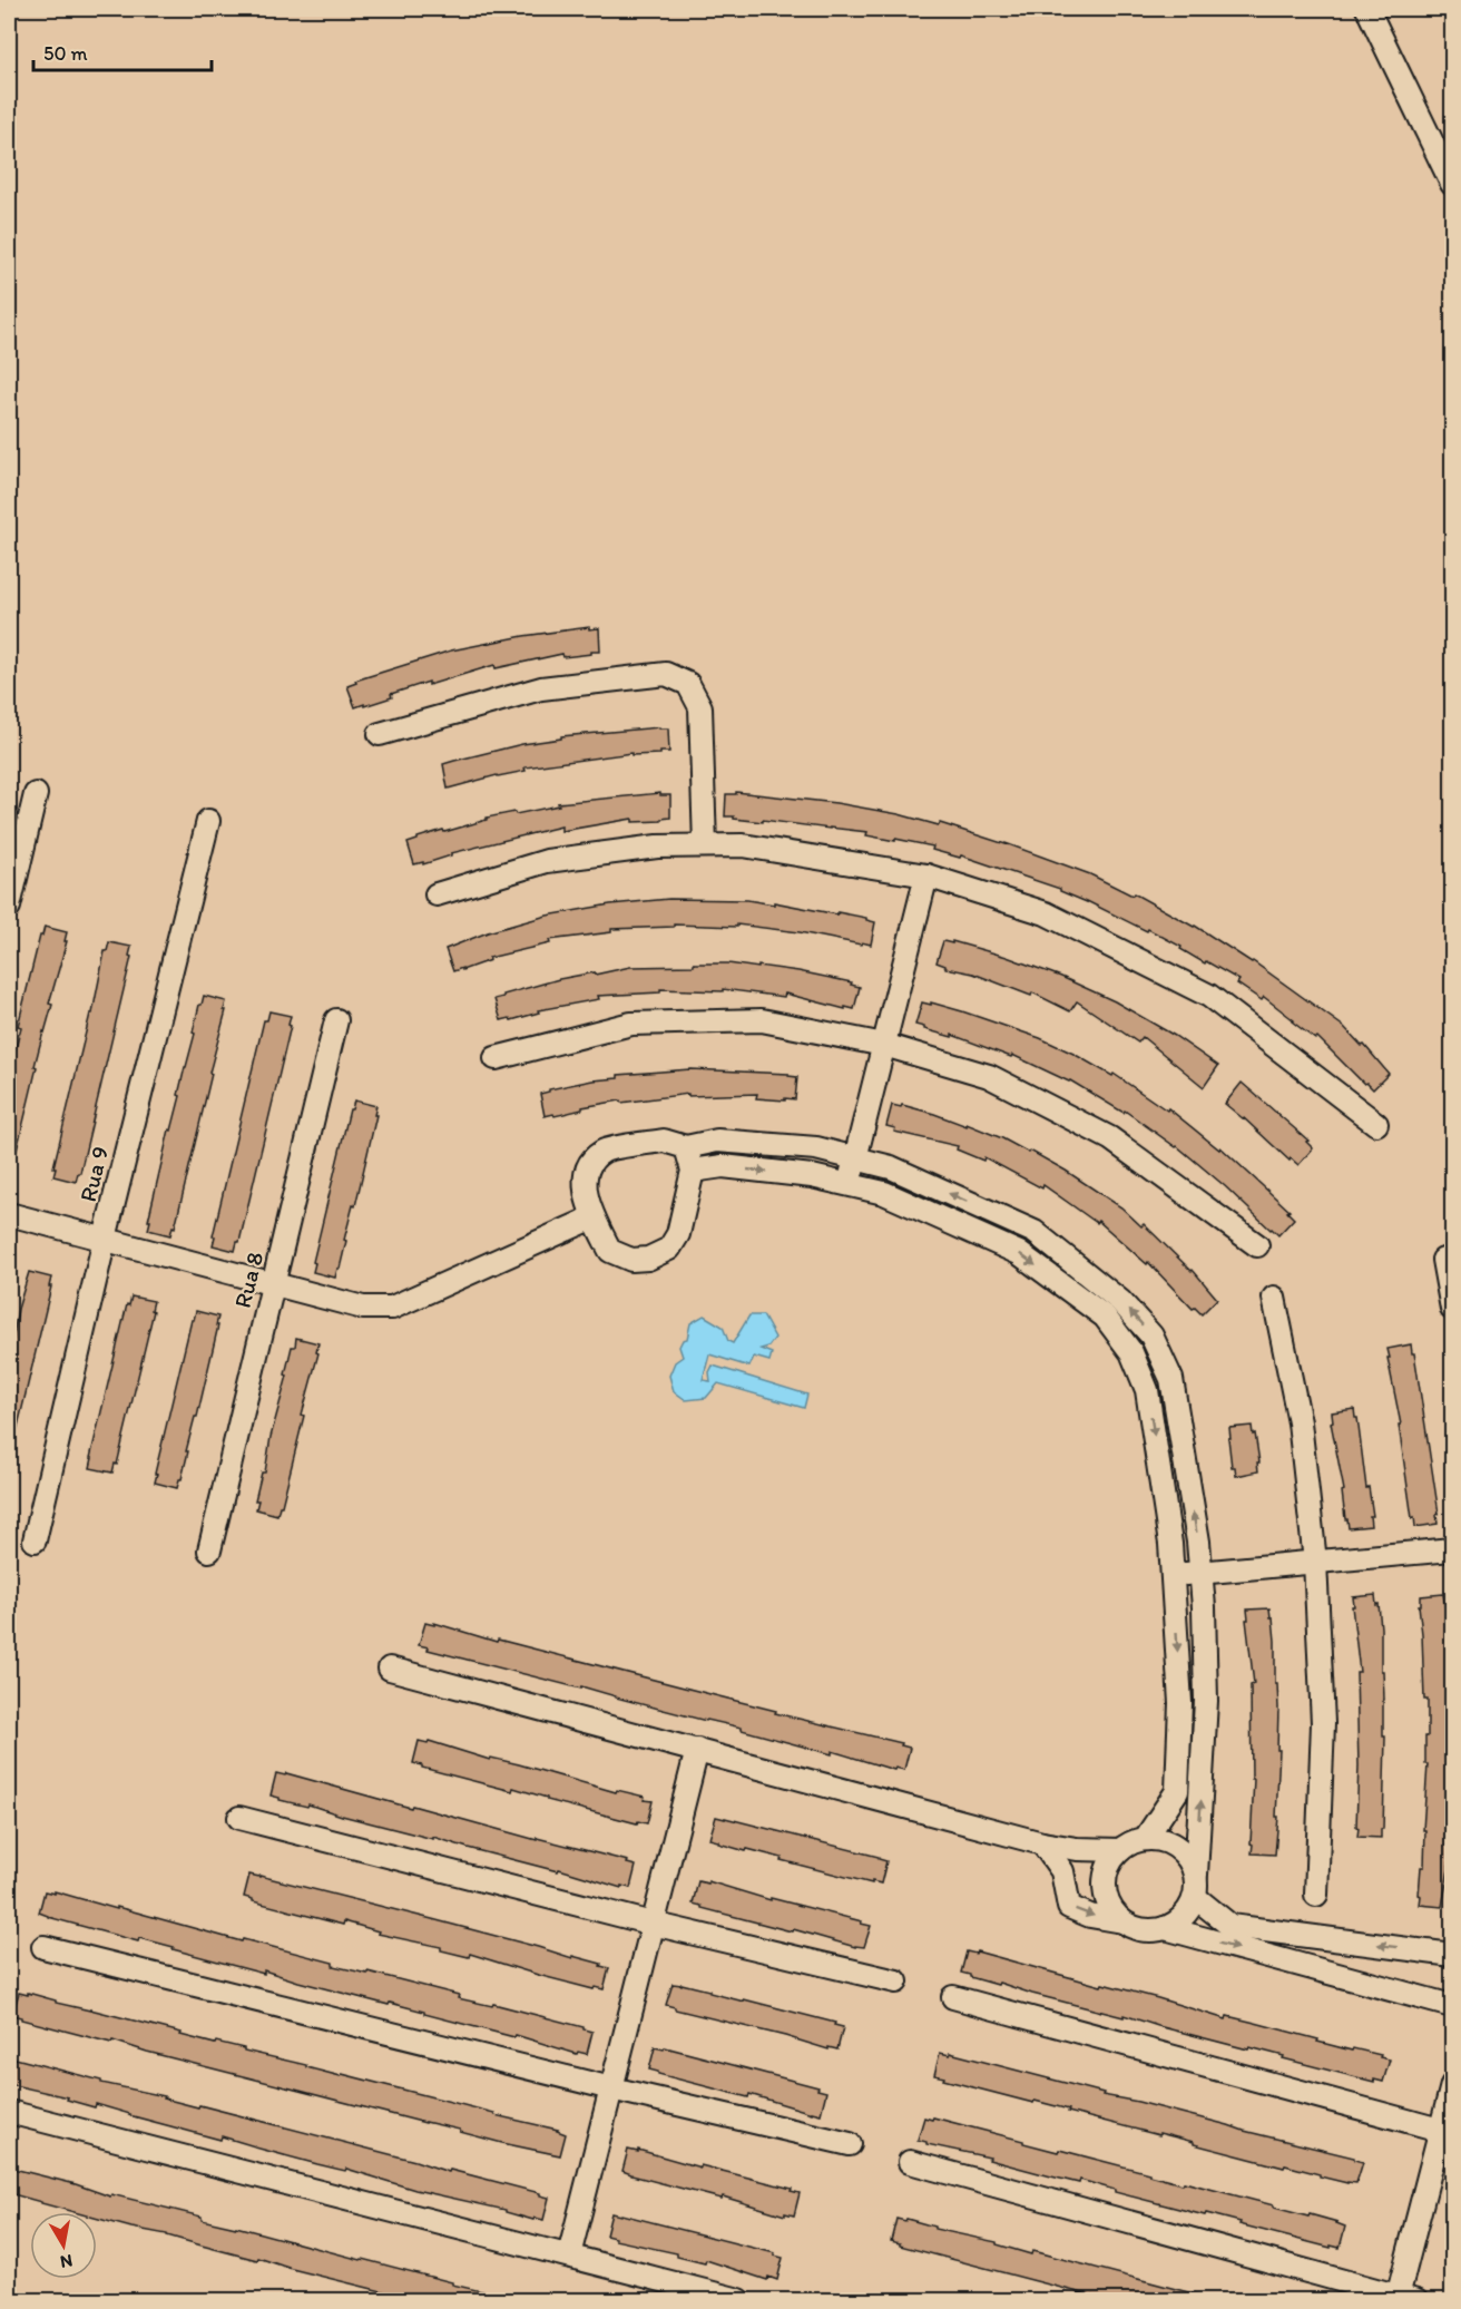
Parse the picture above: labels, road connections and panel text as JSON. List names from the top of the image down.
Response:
{
  "streets": {
    "street": ["Rua 9", "Rua 8"]
  },
  "scale_bar": "50 m",
  "north": "bottom"
}
